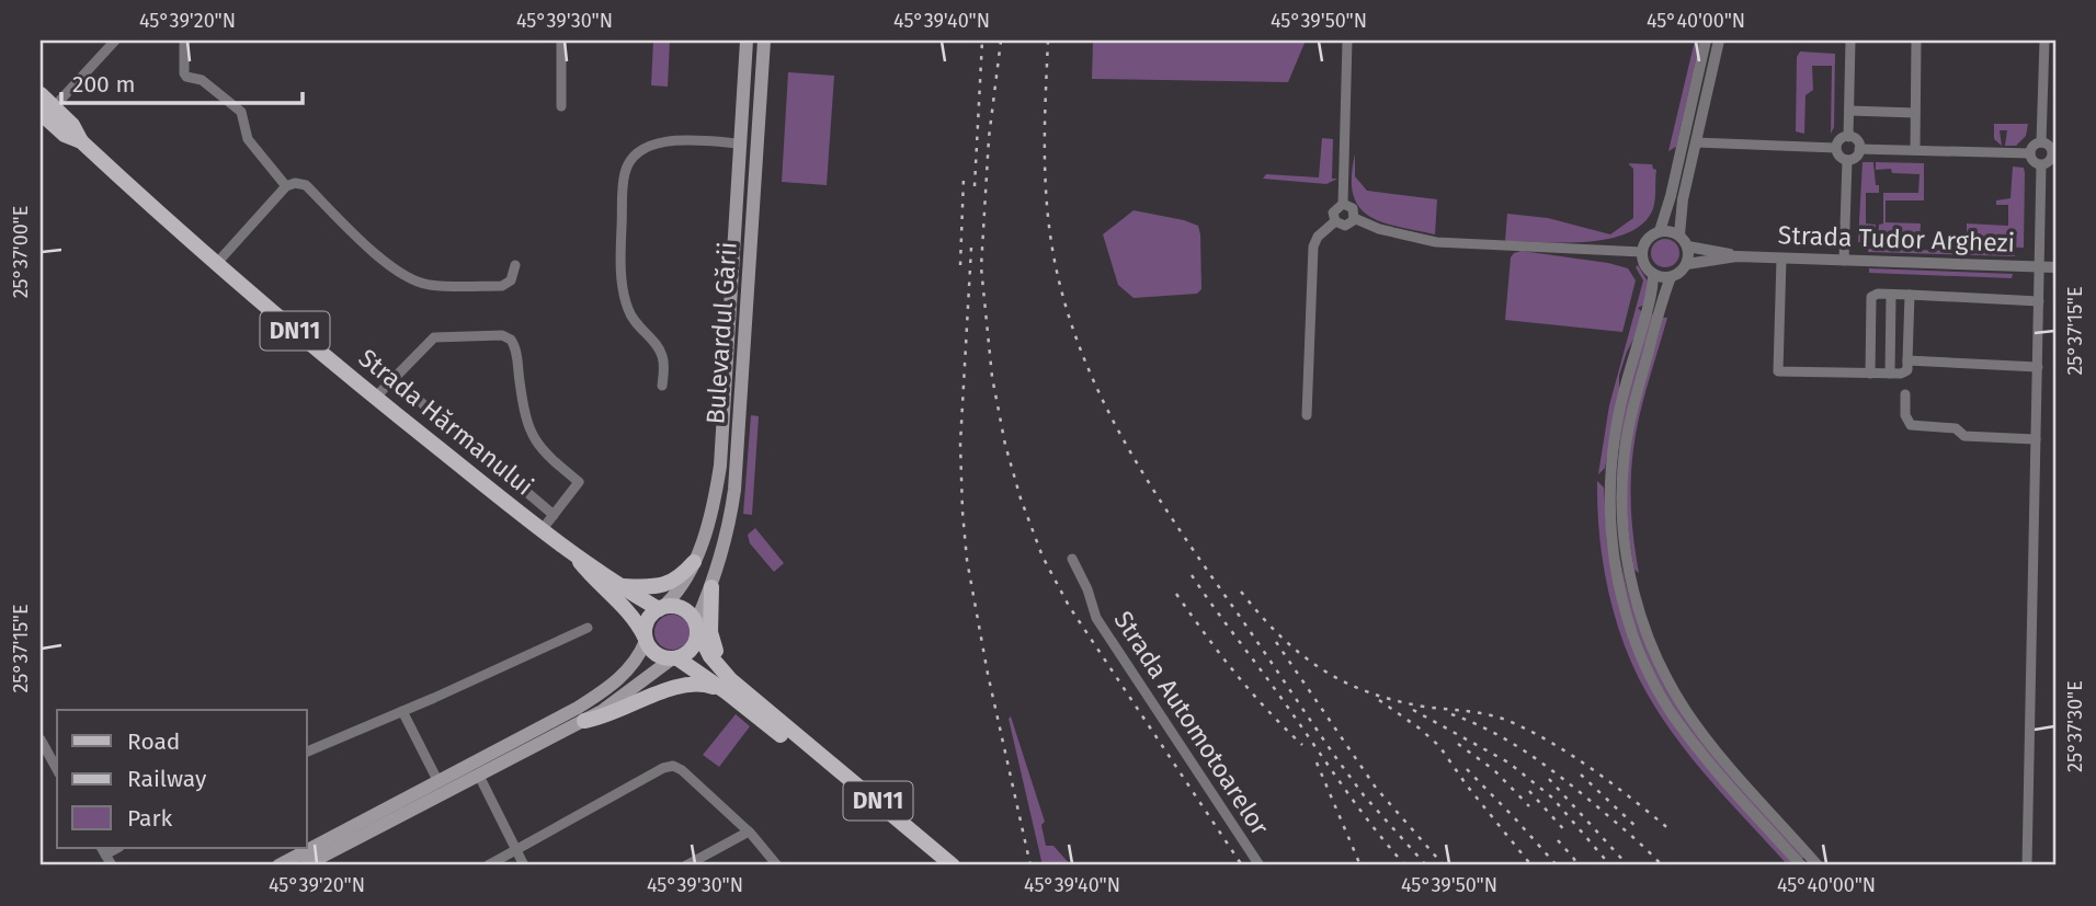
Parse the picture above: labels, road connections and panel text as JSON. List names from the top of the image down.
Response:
{
  "streets": {
    "main road": ["DN11", "Bulevardul Gării", "Strada Hărmanului"],
    "street": ["Strada Tudor Arghezi", "Strada Automotoarelor"]
  },
  "crossings": [
    ["DN11", "Bulevardul Gării"],
    ["DN11", "Strada Hărmanului"],
    ["Bulevardul Gării", "Strada Hărmanului"]
  ],
  "legend": ["Road", "Railway", "Park"],
  "scale_bar": "200 m",
  "coordinates": [
    "45°39'20\"N",
    "45°39'30\"N",
    "45°39'40\"N",
    "45°39'50\"N",
    "45°40'00\"N",
    "25°37'00\"E",
    "25°37'15\"E",
    "25°37'30\"E"
  ]
}
